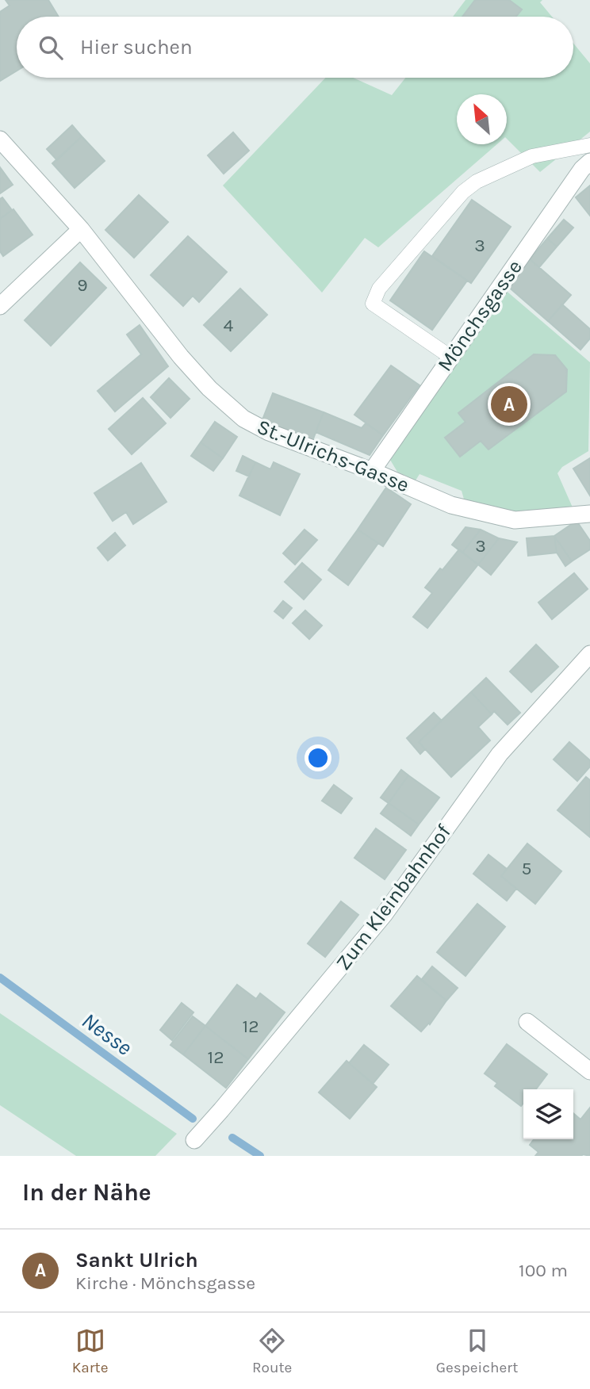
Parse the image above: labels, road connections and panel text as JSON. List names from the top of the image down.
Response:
{
  "streets": {
    "street": ["Mönchsgasse", "St.-Ulrichs-Gasse", "Zum Kleinbahnhof"]
  },
  "crossings": [
    ["Mönchsgasse", "St.-Ulrichs-Gasse"]
  ],
  "water": ["Nesse"],
  "house_numbers": [
    "3",
    "9",
    "4",
    "3",
    "5",
    "12",
    "12"
  ],
  "north": "top left",
  "page": {
    "search": "Hier suchen",
    "pins": "A",
    "heading": "In der Nähe",
    "list": [
      {
        "mark": "A",
        "name": "Sankt Ulrich",
        "note": "Kirche · Mönchsgasse",
        "value": "100 m"
      }
    ],
    "nav": ["Karte", "Route", "Gespeichert"]
  }
}
